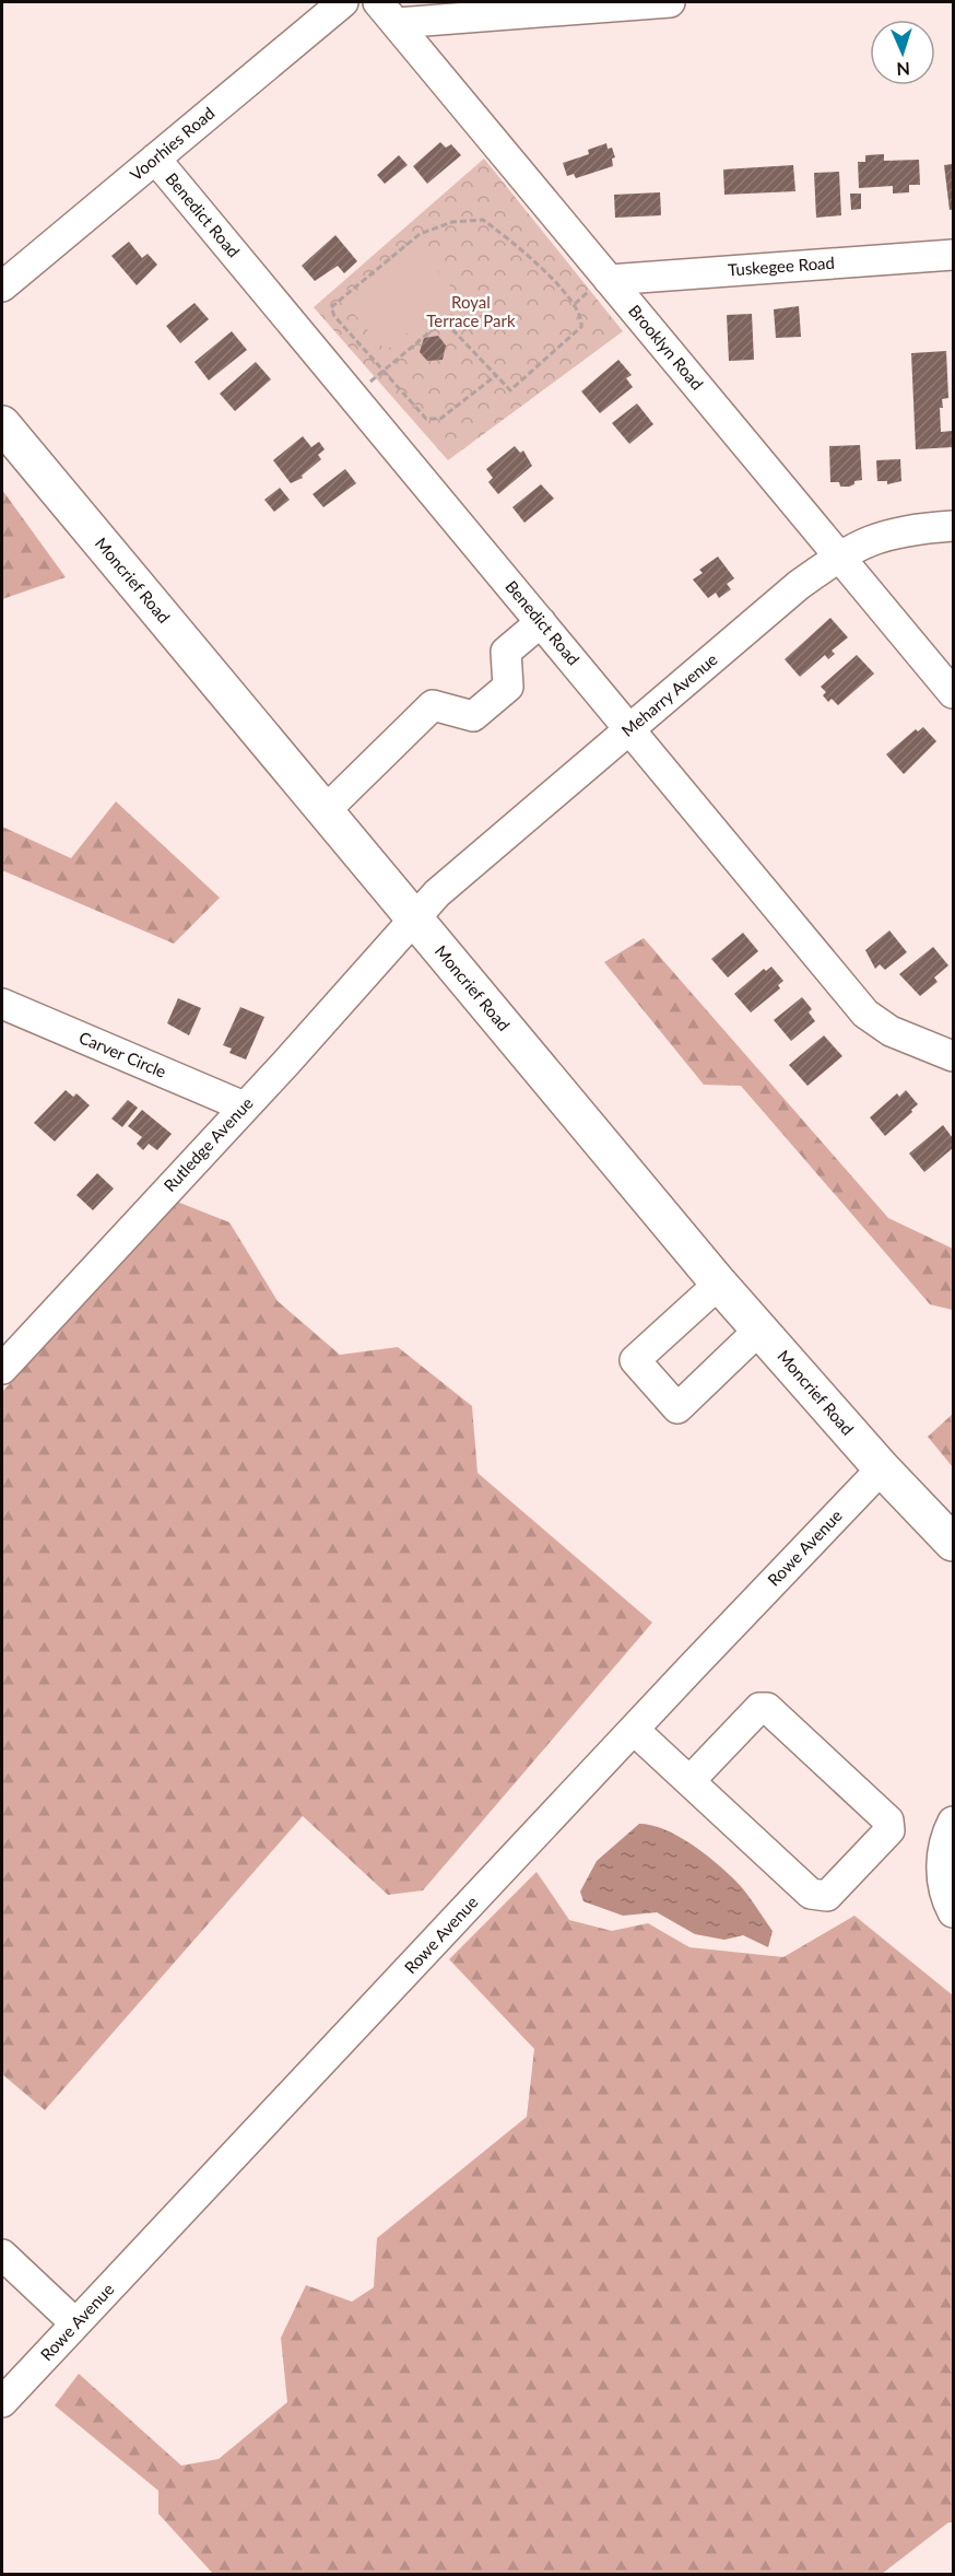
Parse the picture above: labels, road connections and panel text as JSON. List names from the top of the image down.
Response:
{
  "streets": {
    "main road": ["Moncrief Road"],
    "street": [
      "Voorhies Road",
      "Benedict Road",
      "Tuskegee Road",
      "Brooklyn Road",
      "Meharry Avenue",
      "Carver Circle",
      "Rutledge Avenue",
      "Rowe Avenue"
    ]
  },
  "crossings": [
    ["Voorhies Road", "Benedict Road"],
    ["Benedict Road", "Meharry Avenue"],
    ["Tuskegee Road", "Brooklyn Road"],
    ["Brooklyn Road", "Meharry Avenue"],
    ["Moncrief Road", "Meharry Avenue"],
    ["Moncrief Road", "Rutledge Avenue"],
    ["Moncrief Road", "Rowe Avenue"],
    ["Meharry Avenue", "Rutledge Avenue"],
    ["Carver Circle", "Rutledge Avenue"]
  ],
  "parks": ["Royal Terrace Park"],
  "north": "bottom"
}
